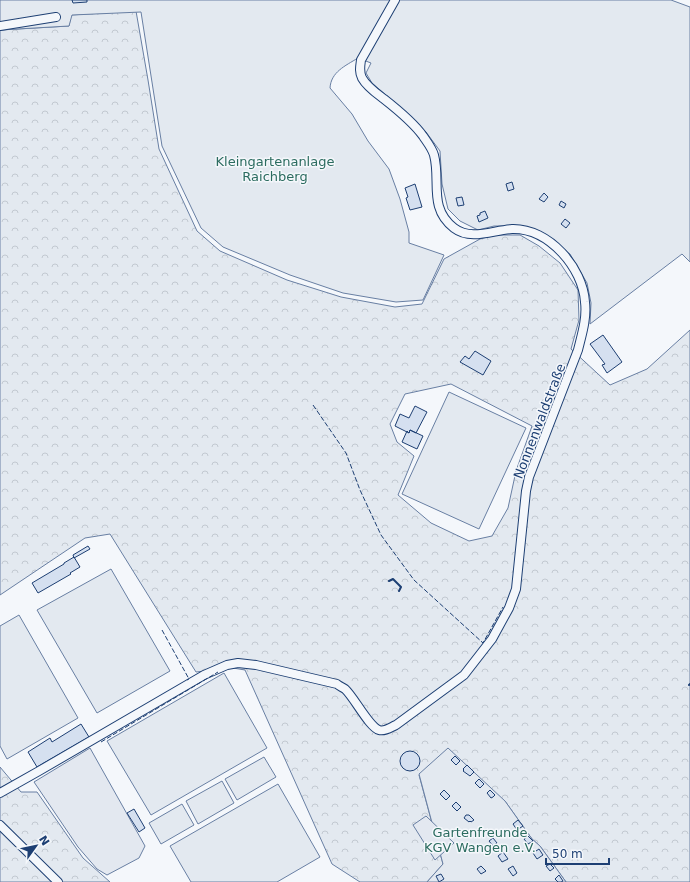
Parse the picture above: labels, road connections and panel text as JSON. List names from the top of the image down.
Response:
{
  "streets": {
    "street": ["Nonnenwaldstraße"]
  },
  "parks": ["Kleingartenanlage Raichberg", "Gartenfreunde KGV Wangen e.V."],
  "scale_bar": "50 m",
  "north": "top right"
}
